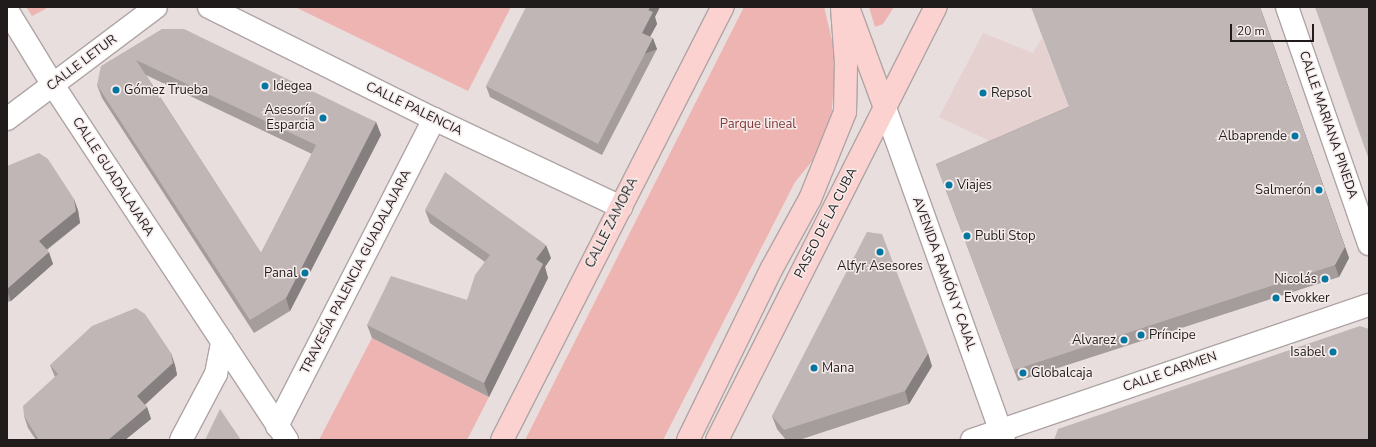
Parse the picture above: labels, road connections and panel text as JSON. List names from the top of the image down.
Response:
{
  "streets": {
    "main road": ["CALLE ZAMORA", "PASEO DE LA CUBA"],
    "street": [
      "CALLE LETUR",
      "CALLE PALENCIA",
      "CALLE MARIANA PINEDA",
      "CALLE GUADALAJARA",
      "TRAVESÍA PALENCIA GUADALAJARA",
      "AVENIDA RAMÓN Y CAJAL",
      "CALLE CARMEN"
    ]
  },
  "crossings": [
    ["CALLE LETUR", "CALLE GUADALAJARA"],
    ["CALLE PALENCIA", "CALLE ZAMORA"],
    ["CALLE PALENCIA", "TRAVESÍA PALENCIA GUADALAJARA"],
    ["CALLE GUADALAJARA", "TRAVESÍA PALENCIA GUADALAJARA"],
    ["PASEO DE LA CUBA", "AVENIDA RAMÓN Y CAJAL"],
    ["AVENIDA RAMÓN Y CAJAL", "CALLE CARMEN"]
  ],
  "parks": ["Parque lineal"],
  "places": [
    "Idegea",
    "Gómez Trueba",
    "Repsol",
    "Asesoría Esparcia",
    "Albaprende",
    "Viajes",
    "Salmerón",
    "Publi Stop",
    "Alfyr Asesores",
    "Panal",
    "Nicolás",
    "Evokker",
    "Príncipe",
    "Alvarez",
    "Isabel",
    "Mana",
    "Globalcaja"
  ],
  "scale_bar": "20 m"
}
